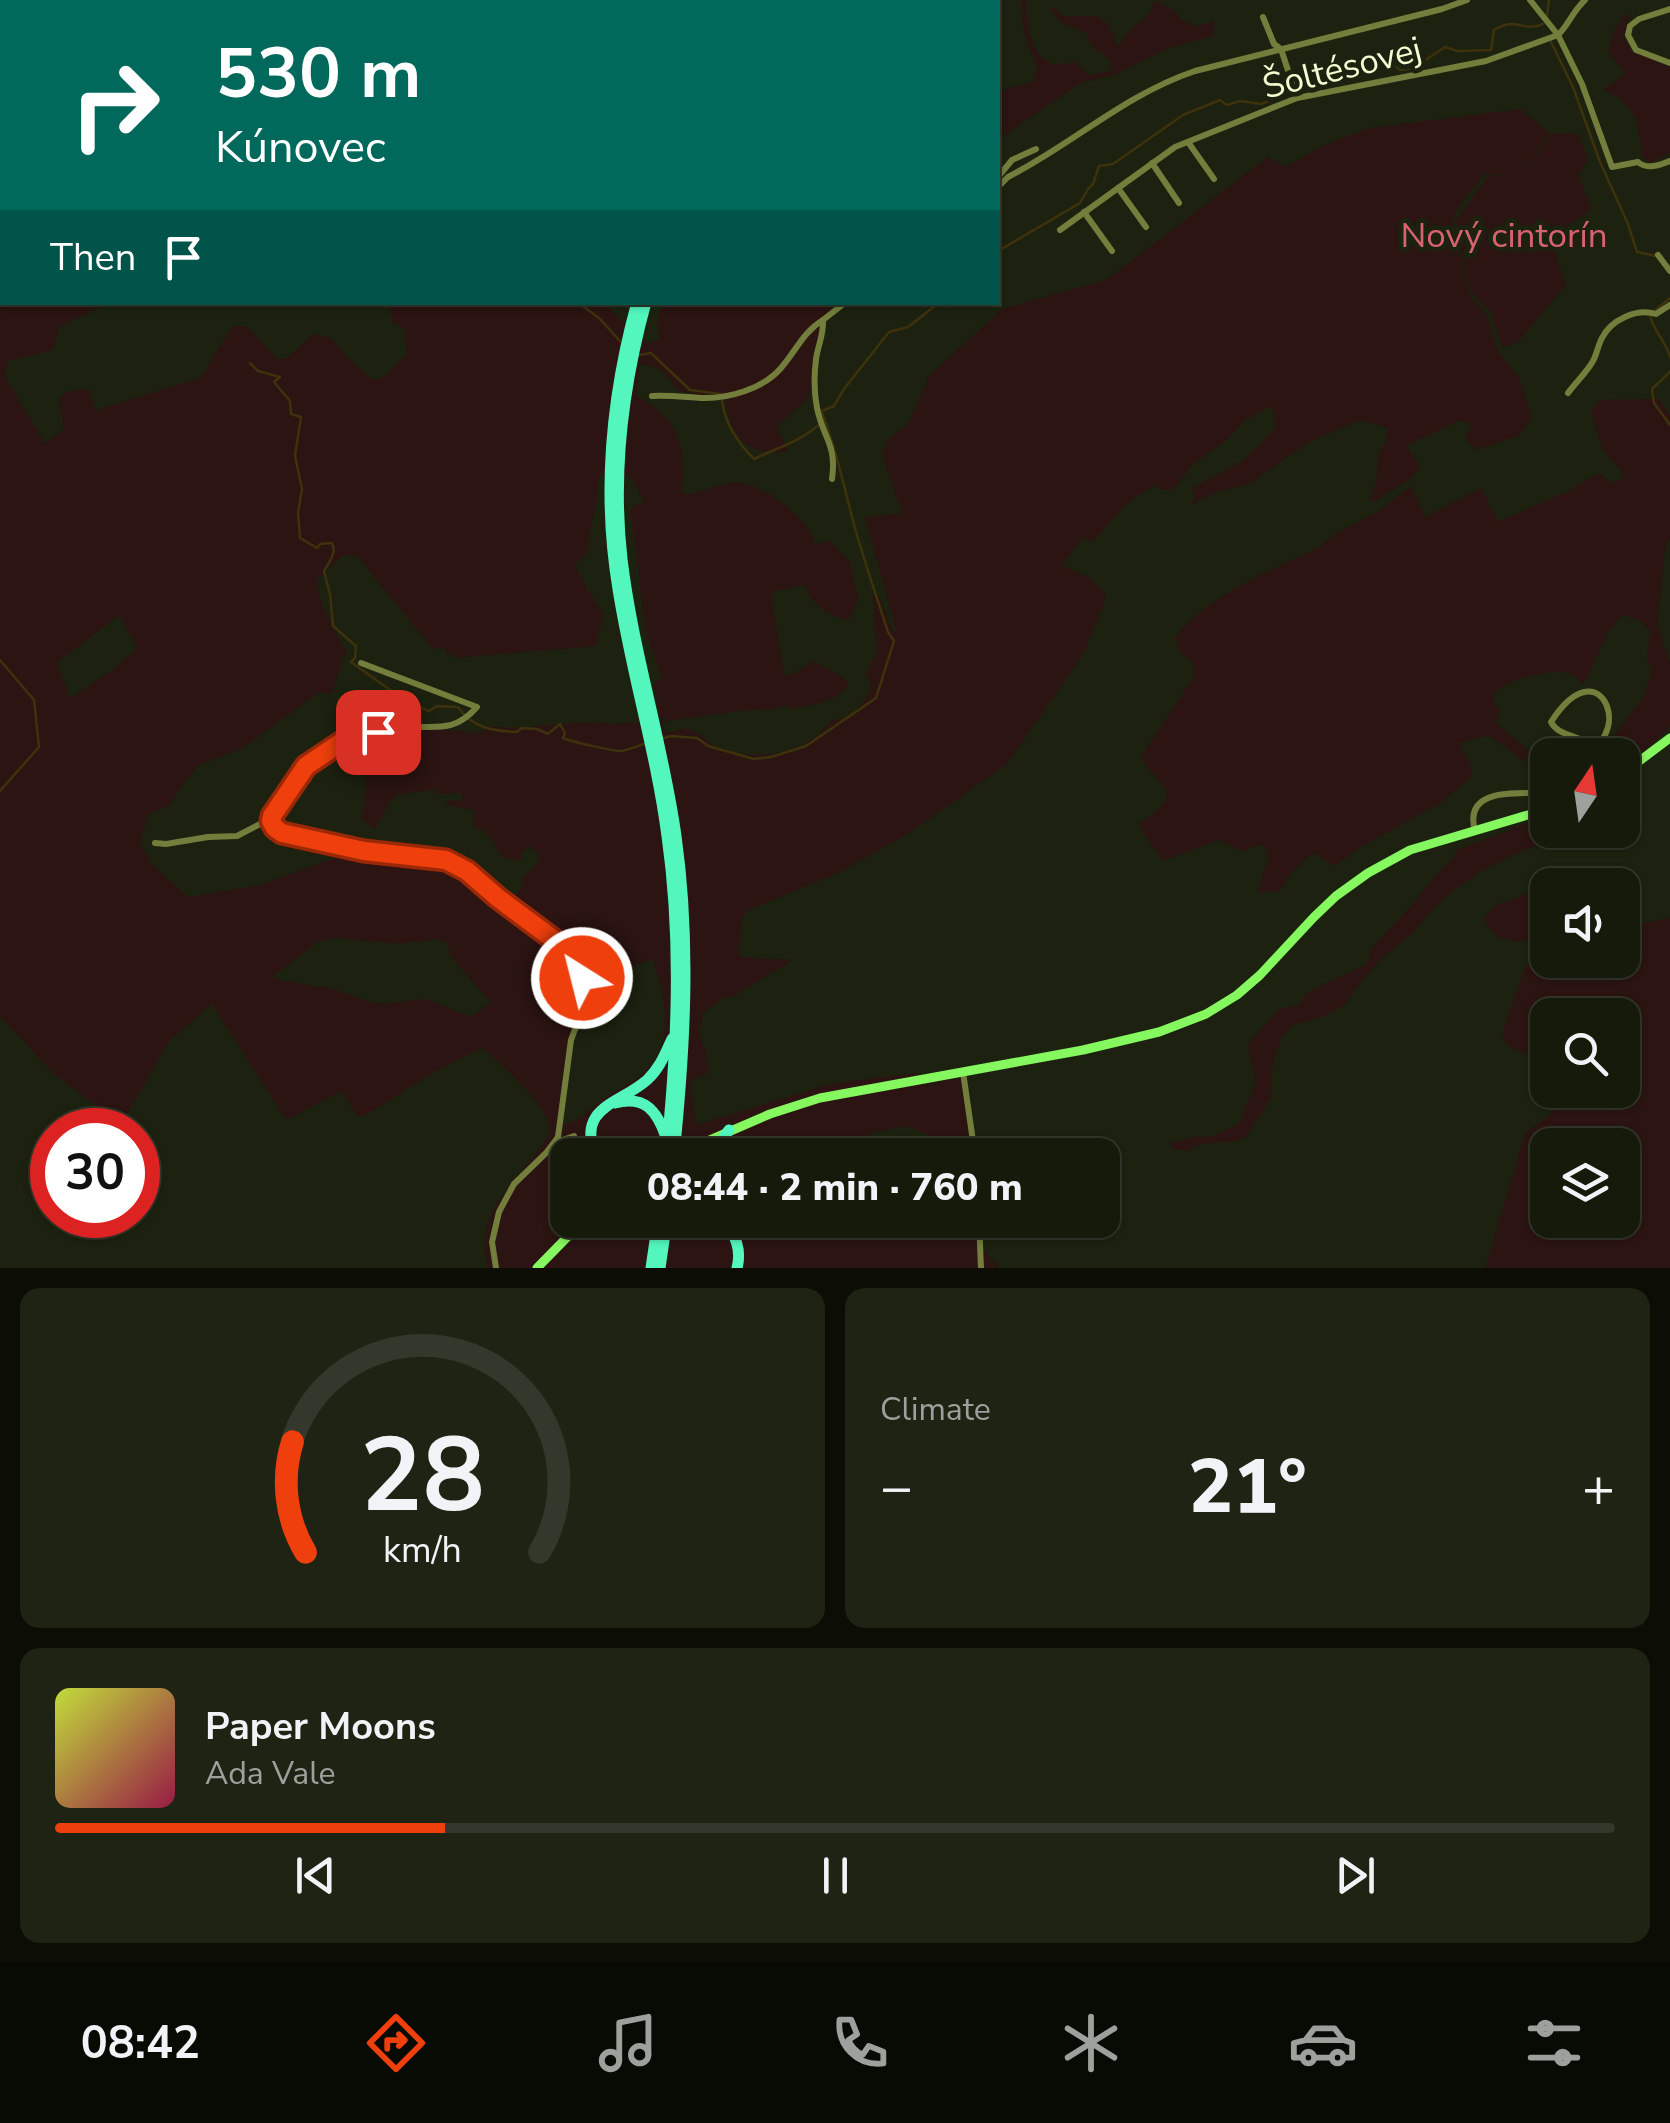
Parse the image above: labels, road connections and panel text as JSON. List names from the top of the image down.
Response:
{
  "streets": {
    "street": ["Šoltésovej"]
  },
  "parks": ["Nový cintorín"],
  "north": "top",
  "page": {
    "turn": ["530 m", "Kúnovec"],
    "then": "Then",
    "limit": "30",
    "trip": "08:44 · 2 min · 760 m",
    "tile": "Climate",
    "heat": ["−", "21°", "+"],
    "song": ["Paper Moons", "Ada Vale"],
    "tabs": "08:42",
    "gauge": ["28", "km/h"]
  }
}
